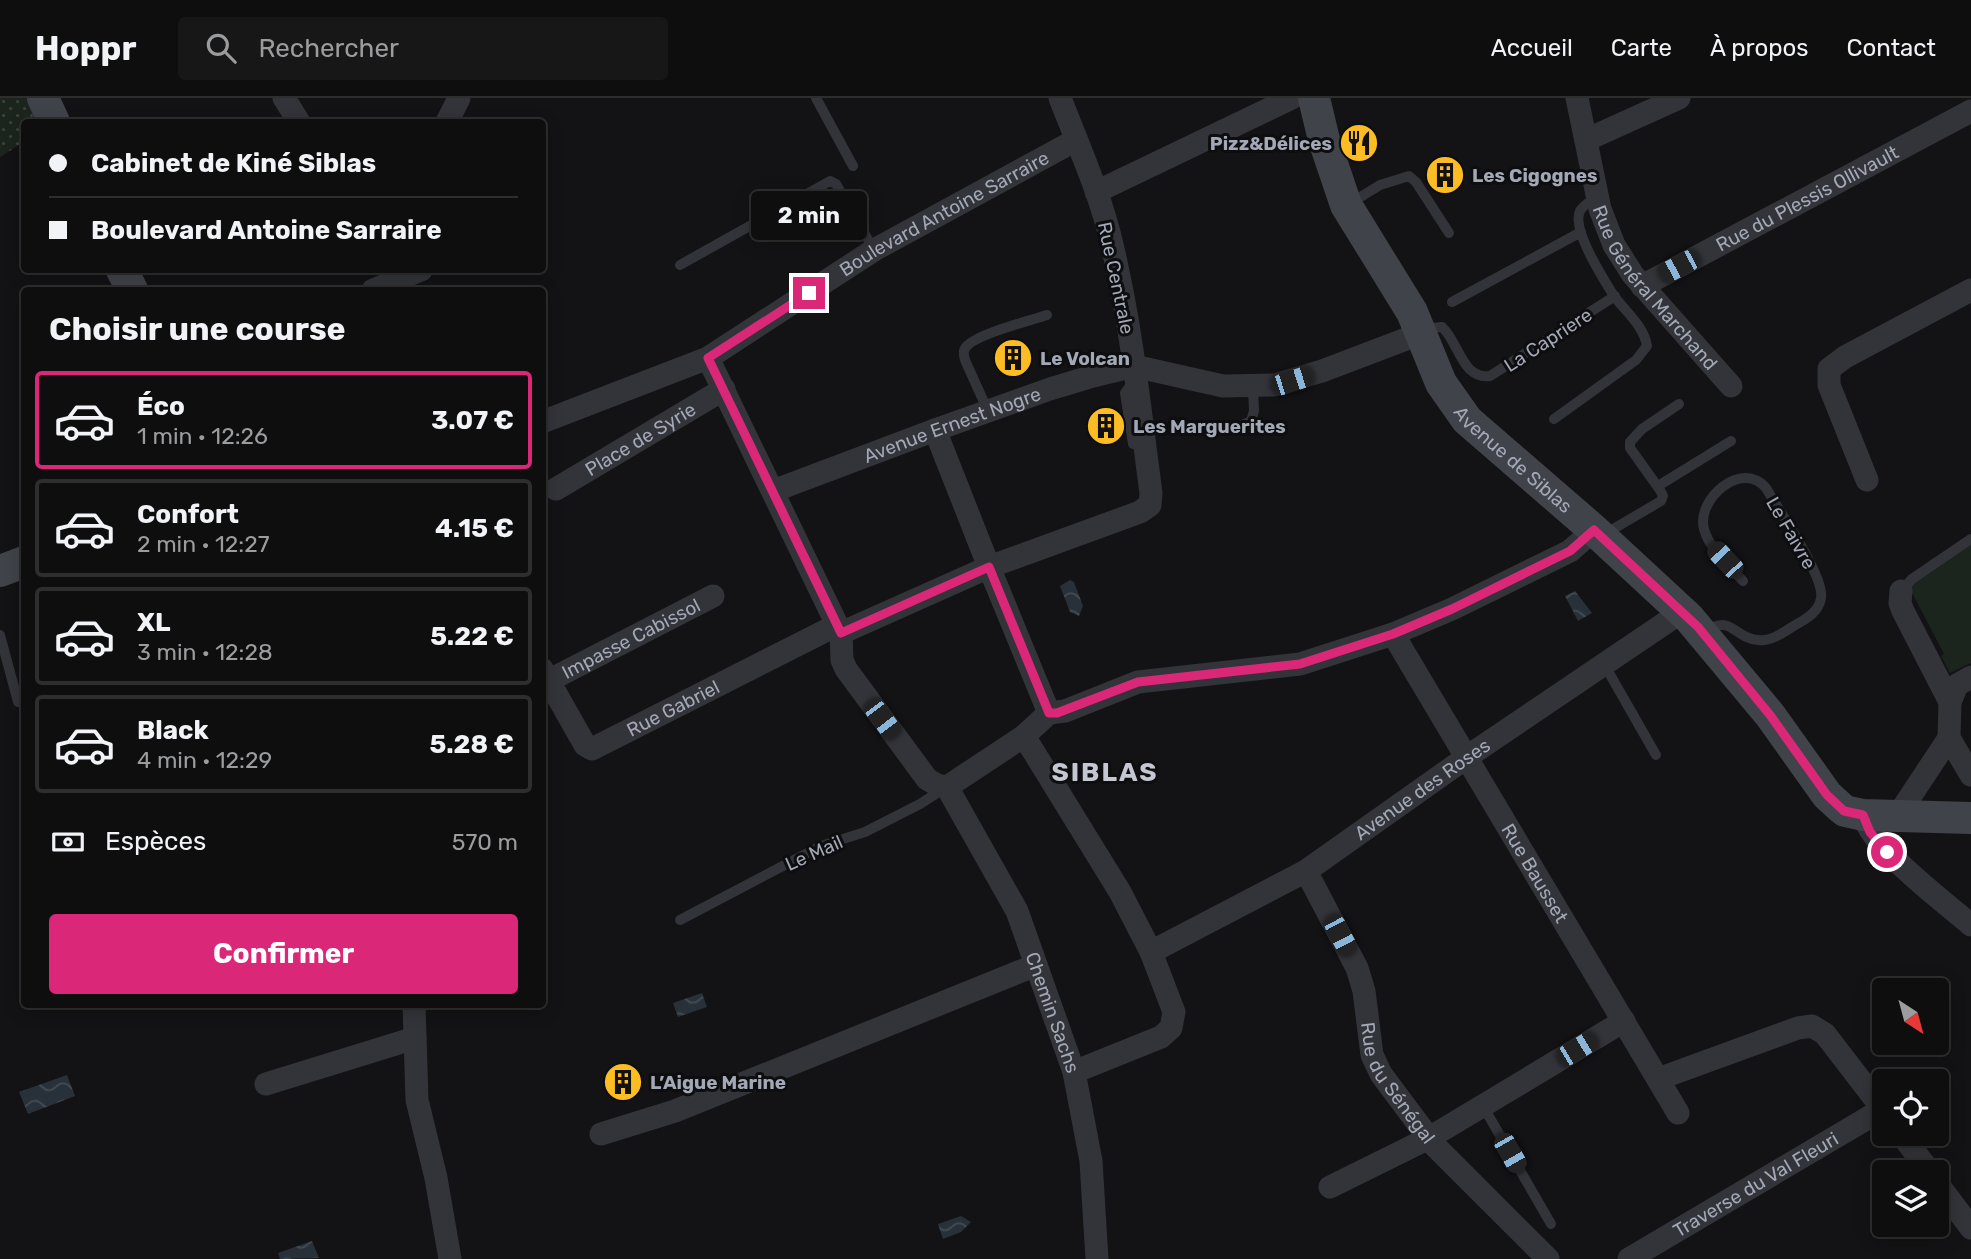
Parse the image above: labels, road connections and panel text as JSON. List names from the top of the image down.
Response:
{
  "streets": {
    "street": [
      "Rue du Plessis Ollivault",
      "Boulevard Antoine Sarraire",
      "Rue Centrale",
      "Rue Général Marchand",
      "Avenue Ernest Nogre",
      "Place de Syrie",
      "Avenue de Siblas",
      "Impasse Cabissol",
      "Rue Gabriel",
      "Avenue des Roses",
      "Rue Bausset",
      "Chemin Sachs",
      "Rue du Sénégal",
      "Traverse du Val Fleuri"
    ],
    "lane": ["La Capriere", "Le Faivre", "Le Mail"]
  },
  "crossings": [
    ["Rue du Plessis Ollivault", "Rue Général Marchand"],
    ["Boulevard Antoine Sarraire", "Rue Centrale"],
    ["Rue Centrale", "Avenue Ernest Nogre"],
    ["Rue Centrale", "Rue Gabriel"],
    ["La Capriere", "Avenue de Siblas"],
    ["Avenue de Siblas", "Le Faivre"],
    ["Avenue de Siblas", "Avenue des Roses"],
    ["Avenue des Roses", "Rue Bausset"],
    ["Avenue des Roses", "Rue du Sénégal"],
    ["Le Mail", "Chemin Sachs"]
  ],
  "districts": ["SIBLAS"],
  "places": {
    "restaurant": ["Pizz&Délices"],
    "building": [
      "Les Cigognes",
      "Le Volcan",
      "Les Marguerites",
      "L’Aigue Marine"
    ]
  },
  "north": "bottom right",
  "page": {
    "header": "Hoppr",
    "search": "Rechercher",
    "nav": [
      "Accueil",
      "Carte",
      "À propos",
      "Contact"
    ],
    "banner": ["Cabinet de Kiné Siblas", "Boulevard Antoine Sarraire"],
    "bubble": "2 min",
    "heading": "Choisir une course",
    "list": [
      {
        "name": "Éco",
        "note": "1 min · 12:26",
        "value": "3.07 €"
      },
      {
        "name": "Confort",
        "note": "2 min · 12:27",
        "value": "4.15 €"
      },
      {
        "name": "XL",
        "note": "3 min · 12:28",
        "value": "5.22 €"
      },
      {
        "name": "Black",
        "note": "4 min · 12:29",
        "value": "5.28 €"
      }
    ],
    "pay": ["Espèces", "570 m"],
    "buttons": "Confirmer"
  }
}
